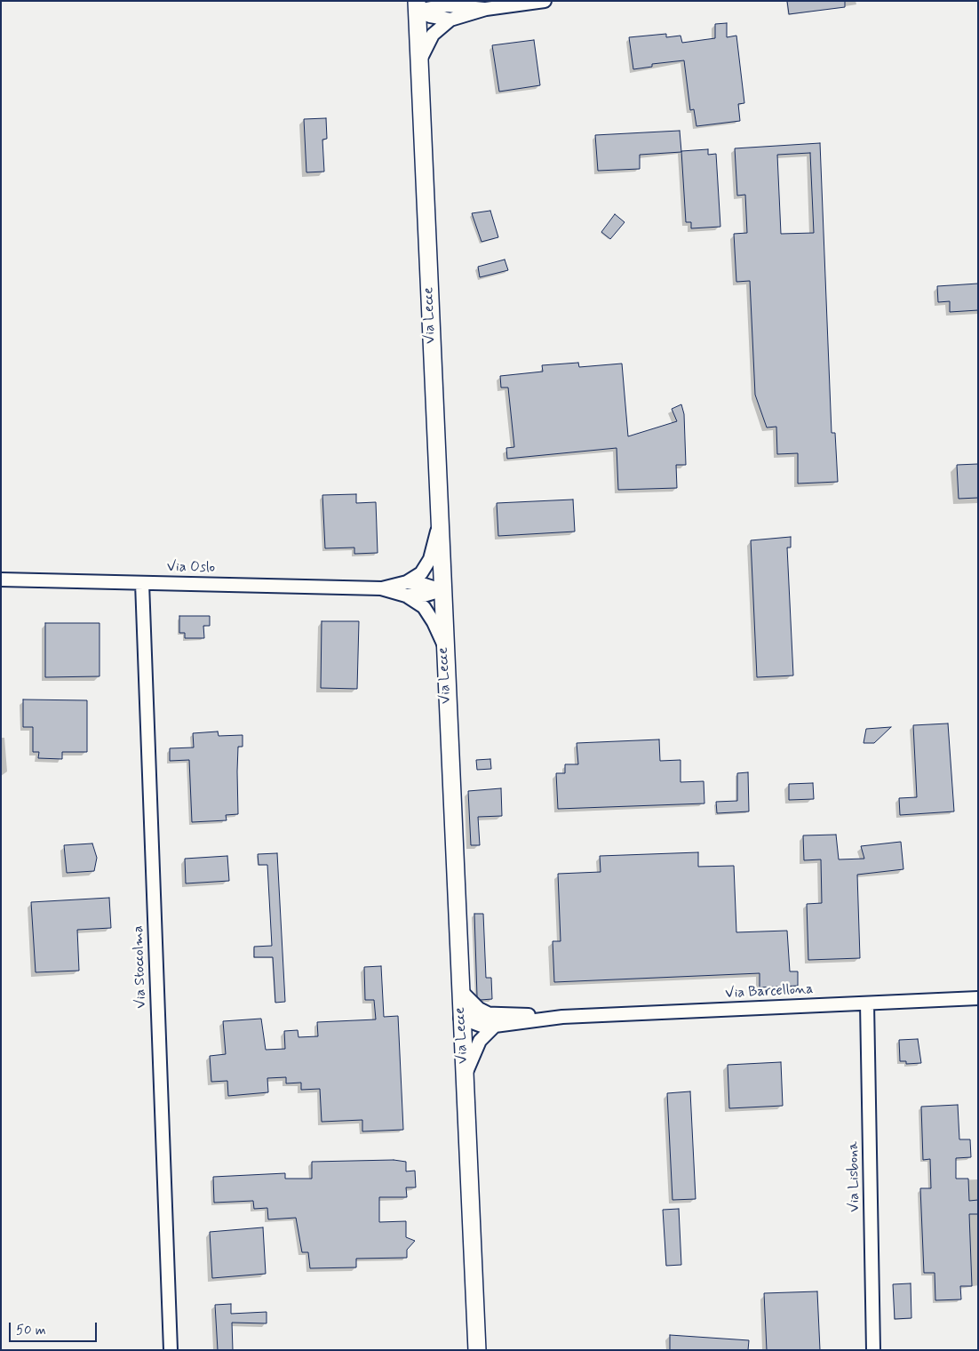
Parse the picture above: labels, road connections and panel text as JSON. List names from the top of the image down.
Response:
{
  "streets": {
    "main road": ["Via Lecce"],
    "street": [
      "Via Oslo",
      "Via Stoccolma",
      "Via Barcellona",
      "Via Lisbona"
    ]
  },
  "crossings": [
    ["Via Lecce", "Via Barcellona"],
    ["Via Oslo", "Via Stoccolma"],
    ["Via Barcellona", "Via Lisbona"]
  ],
  "scale_bar": "50 m"
}
